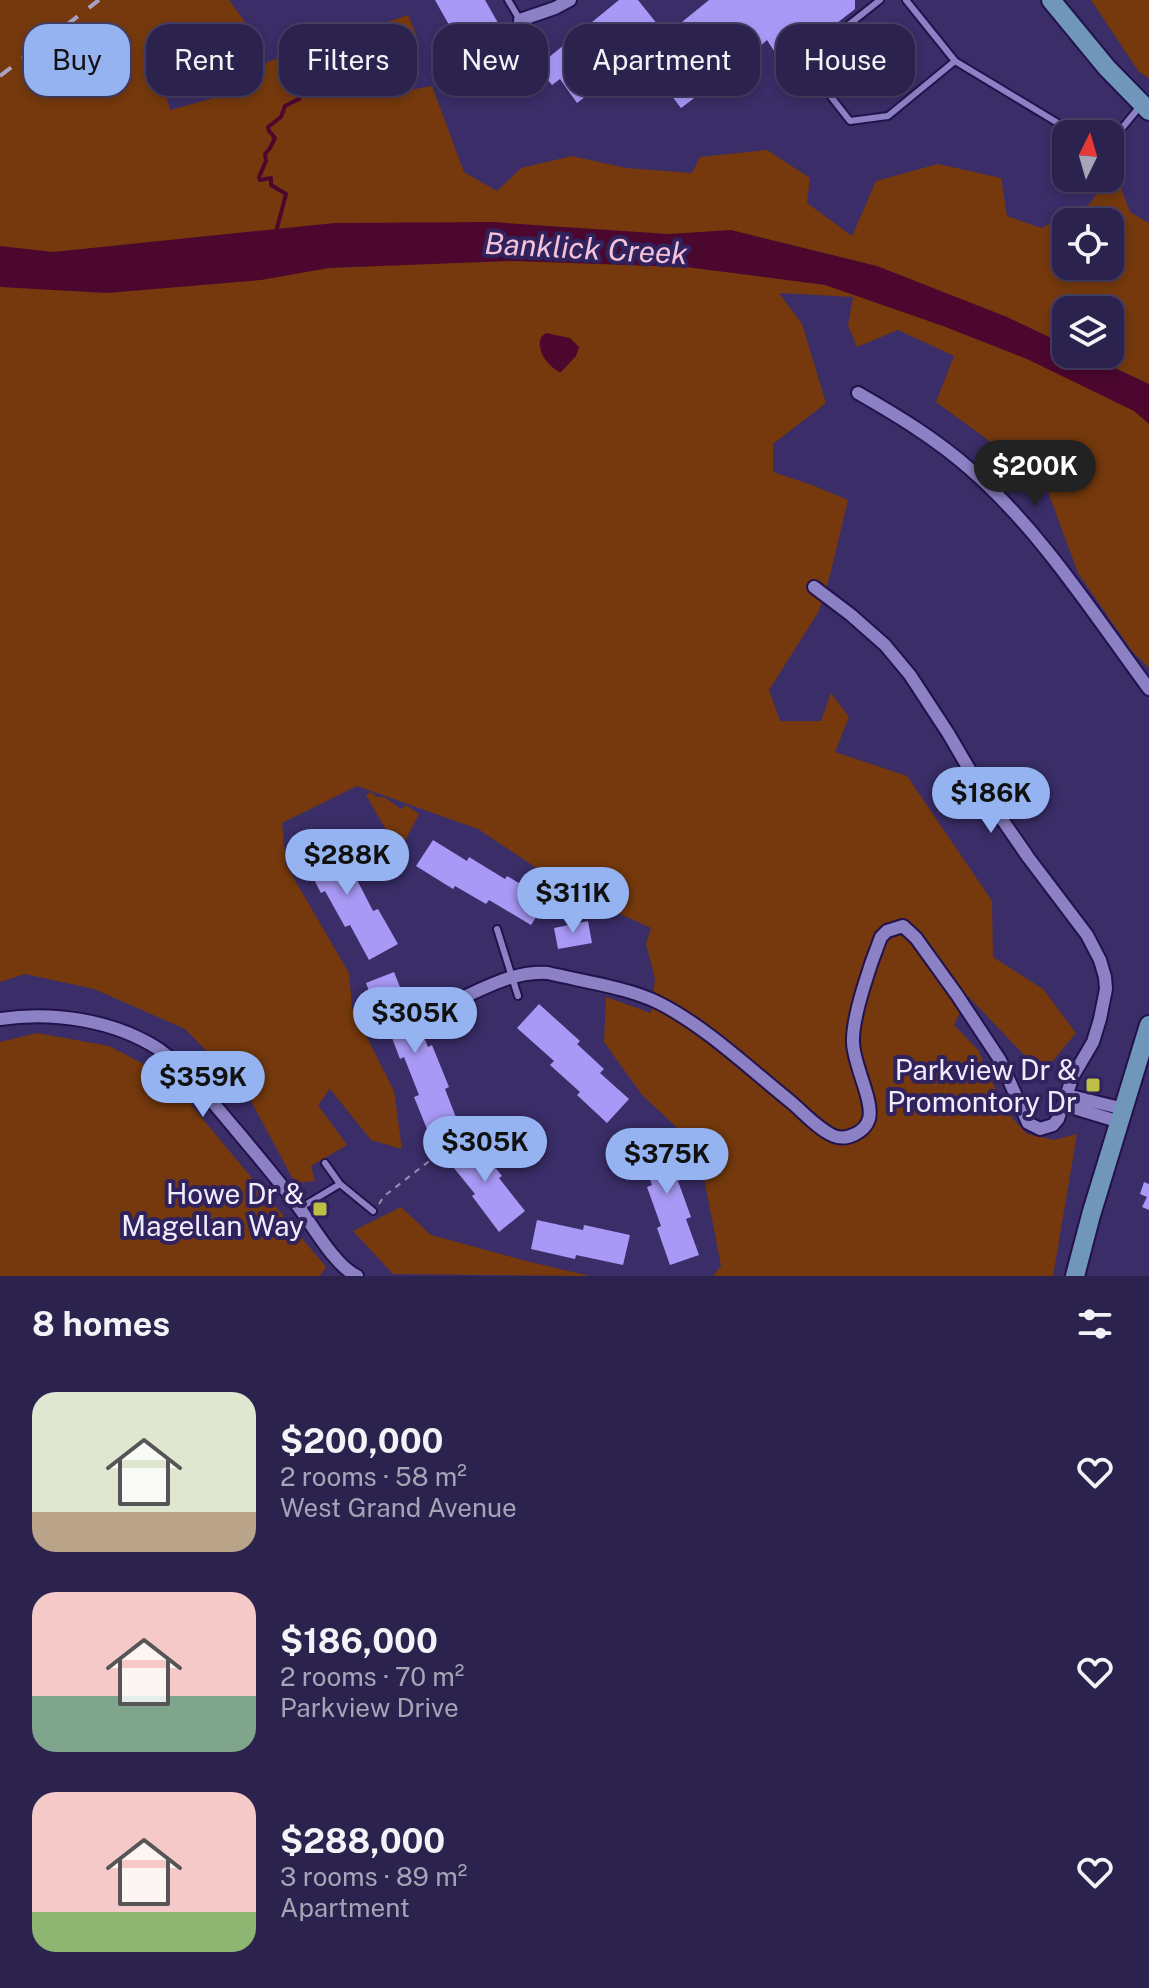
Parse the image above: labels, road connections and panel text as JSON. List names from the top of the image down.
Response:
{
  "water": ["Banklick Creek"],
  "places": {
    "transit": ["Parkview Dr & Promontory Dr", "Howe Dr & Magellan Way"]
  },
  "north": "top",
  "page": {
    "chip": [
      "Buy",
      "Rent",
      "Filters",
      "New",
      "Apartment",
      "House"
    ],
    "price": [
      "$200K",
      "$186K",
      "$288K",
      "$311K",
      "$305K",
      "$359K",
      "$305K",
      "$375K"
    ],
    "heading": "8 homes",
    "list": [
      {
        "name": "$200,000",
        "note": "2 rooms · 58 m² · West Grand Avenue"
      },
      {
        "name": "$186,000",
        "note": "2 rooms · 70 m² · Parkview Drive"
      },
      {
        "name": "$288,000",
        "note": "3 rooms · 89 m² · Apartment"
      }
    ]
  }
}
